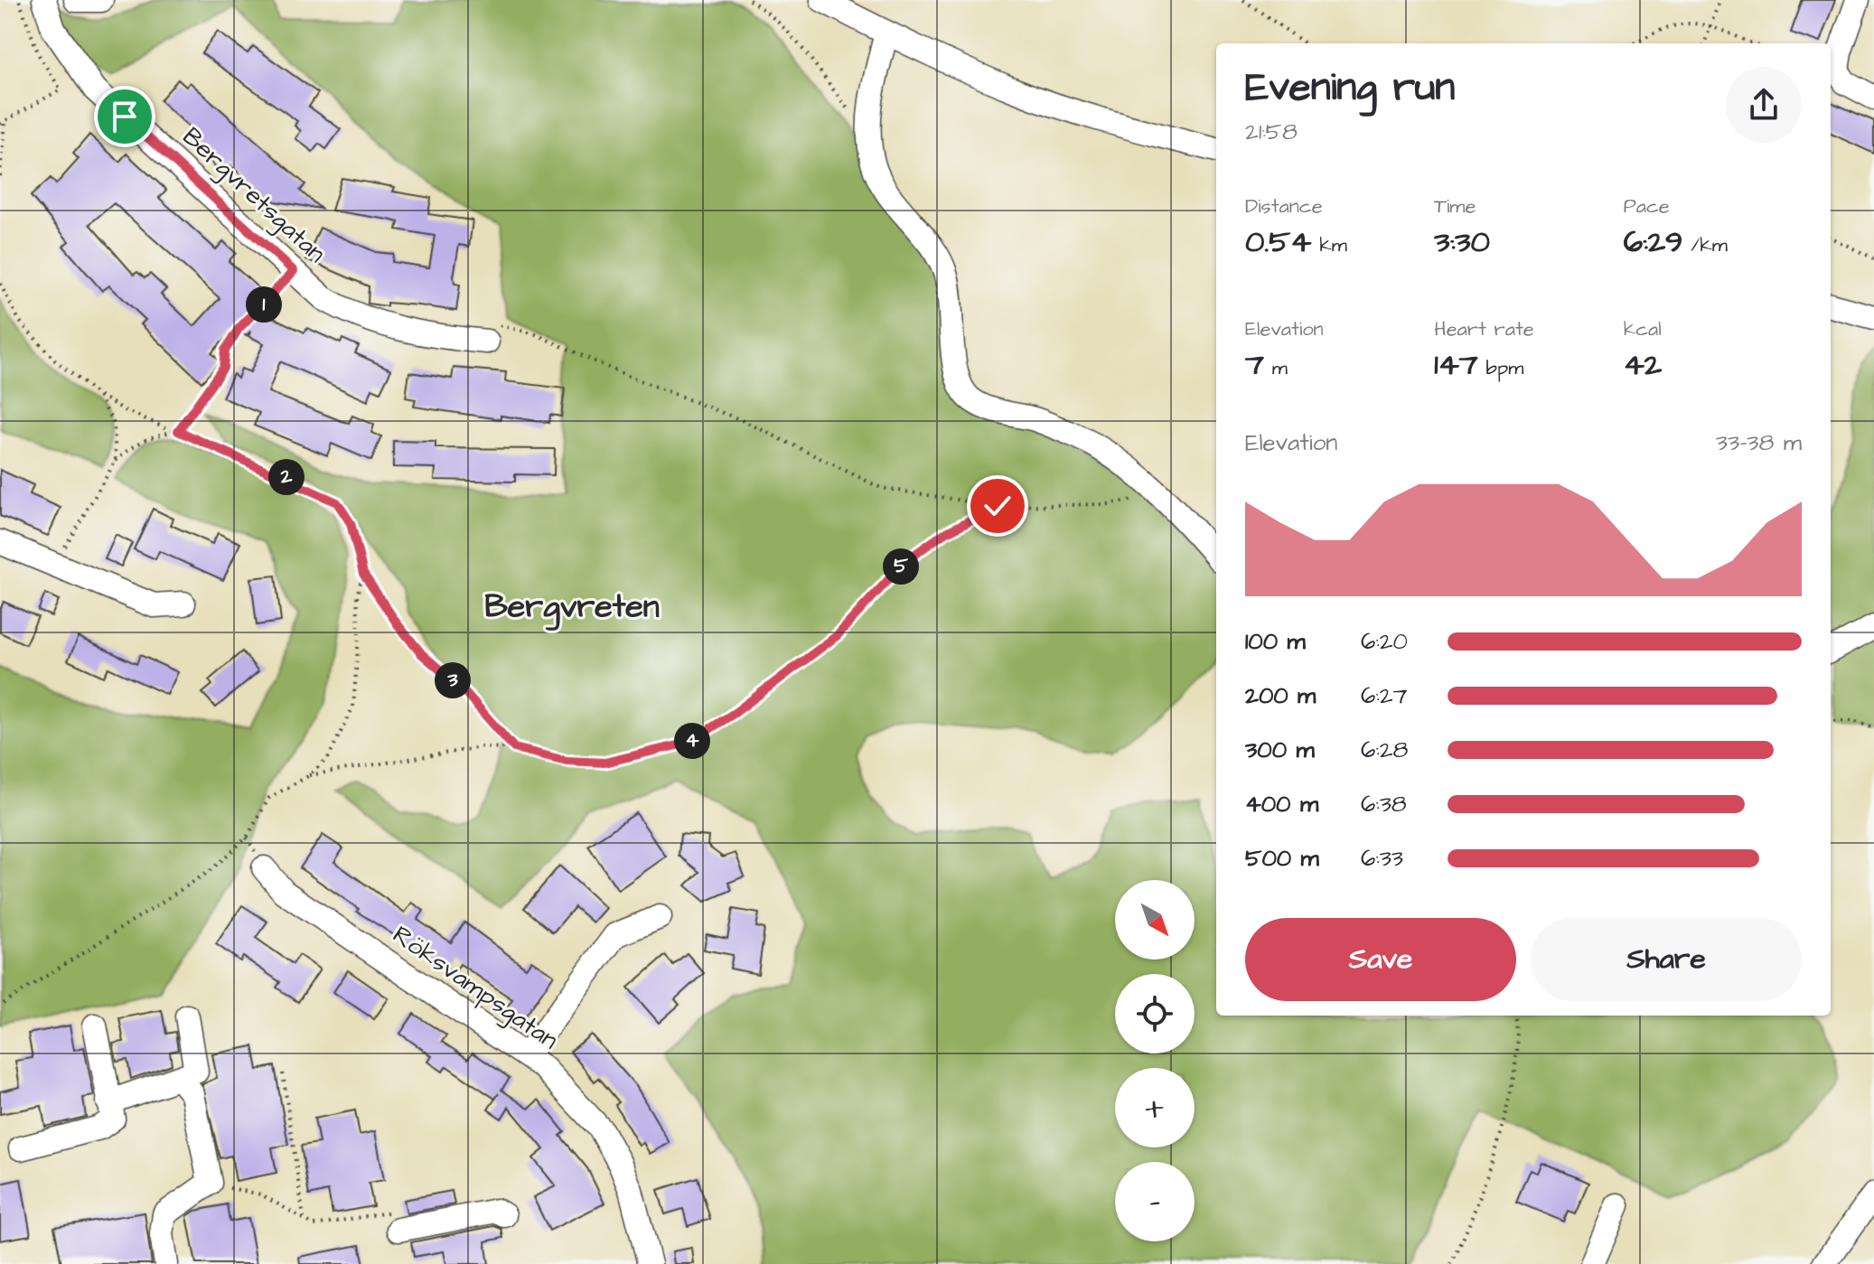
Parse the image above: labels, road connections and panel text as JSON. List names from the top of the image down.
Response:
{
  "streets": {
    "street": ["Bergvretsgatan", "Röksvampsgatan"]
  },
  "districts": ["Bergvreten"],
  "north": "bottom right",
  "page": {
    "heading": ["Evening run", "21:58"],
    "stats": [
      ["Distance", "0.54 km"],
      ["Time", "3:30"],
      ["Pace", "6:29 /km"],
      ["Elevation", "7 m"],
      ["Heart rate", "147 bpm"],
      ["kcal", "42"]
    ],
    "pins": [
      "1",
      "2",
      "5",
      "3",
      "4"
    ],
    "chart": ["Elevation", "33–38 m"],
    "list": [
      {
        "name": "100 m",
        "note": "6:20"
      },
      {
        "name": "200 m",
        "note": "6:27"
      },
      {
        "name": "300 m",
        "note": "6:28"
      },
      {
        "name": "400 m",
        "note": "6:38"
      },
      {
        "name": "500 m",
        "note": "6:33"
      }
    ],
    "map_buttons": ["+", "−"],
    "buttons": ["Save", "Share"]
  }
}
